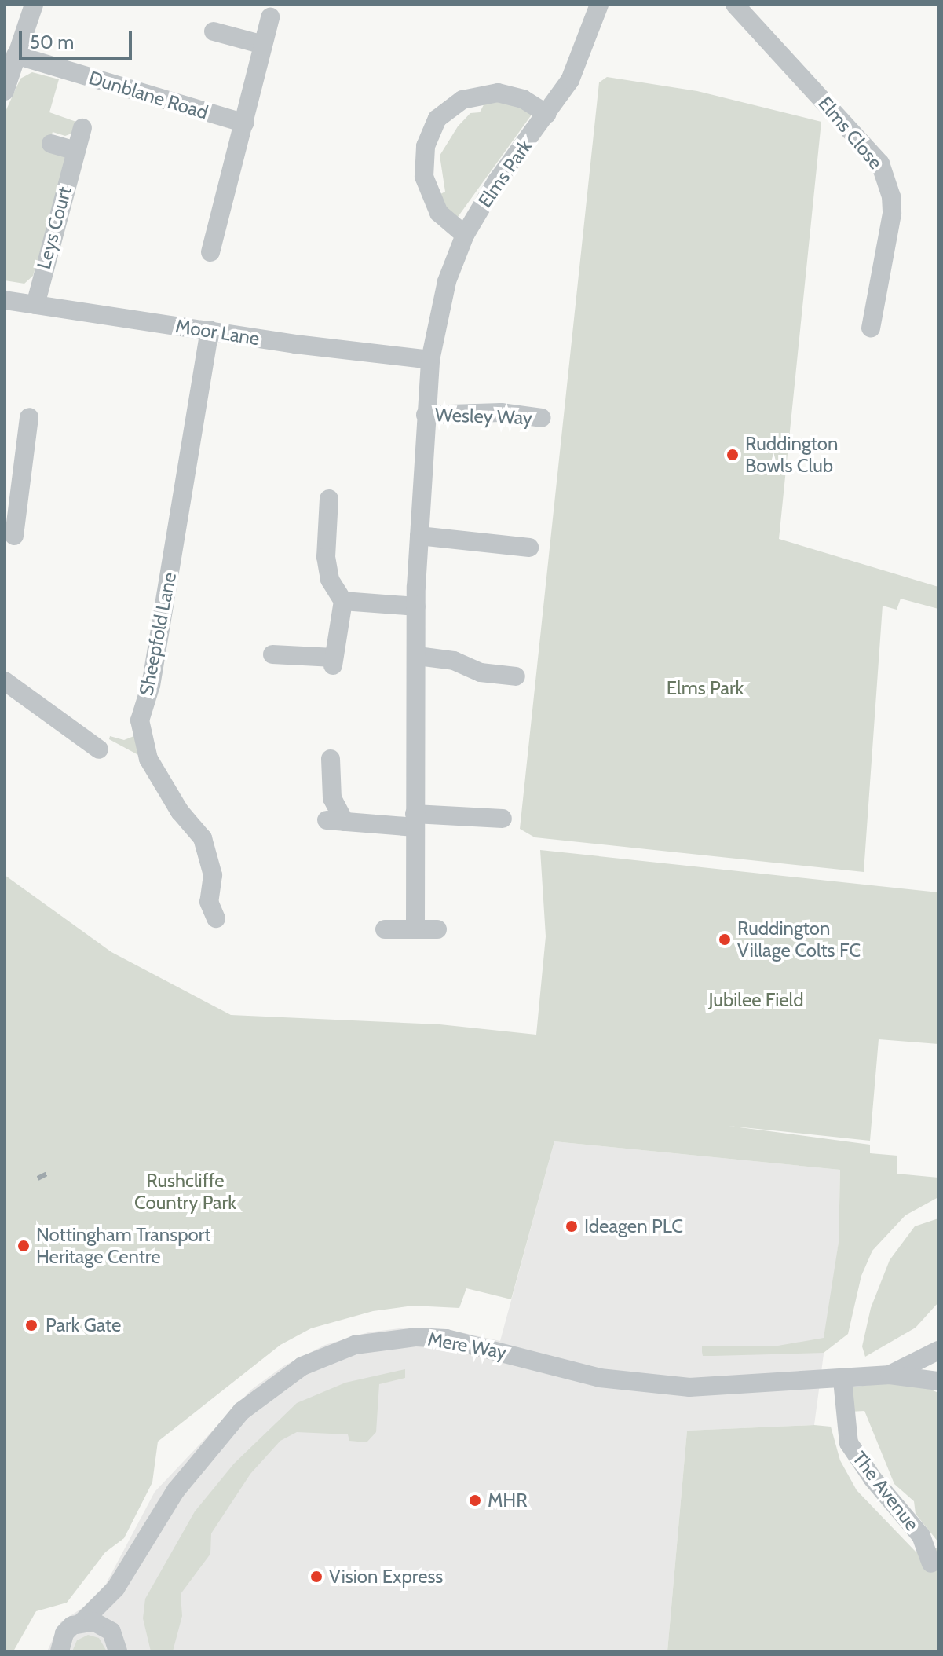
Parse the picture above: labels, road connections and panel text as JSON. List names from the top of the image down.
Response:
{
  "streets": {
    "street": [
      "Dunblane Road",
      "Elms Close",
      "Elms Park",
      "Leys Court",
      "Moor Lane",
      "Wesley Way",
      "Sheepfold Lane",
      "Mere Way",
      "The Avenue"
    ]
  },
  "crossings": [
    ["Elms Park", "Moor Lane"],
    ["Elms Park", "Wesley Way"],
    ["Leys Court", "Moor Lane"],
    ["Moor Lane", "Sheepfold Lane"],
    ["Mere Way", "The Avenue"]
  ],
  "parks": ["Elms Park", "Jubilee Field", "Rushcliffe Country Park"],
  "places": [
    "Ruddington Bowls Club",
    "Ruddington Village Colts FC",
    "Ideagen PLC",
    "Nottingham Transport Heritage Centre",
    "Park Gate",
    "MHR",
    "Vision Express"
  ],
  "scale_bar": "50 m"
}
